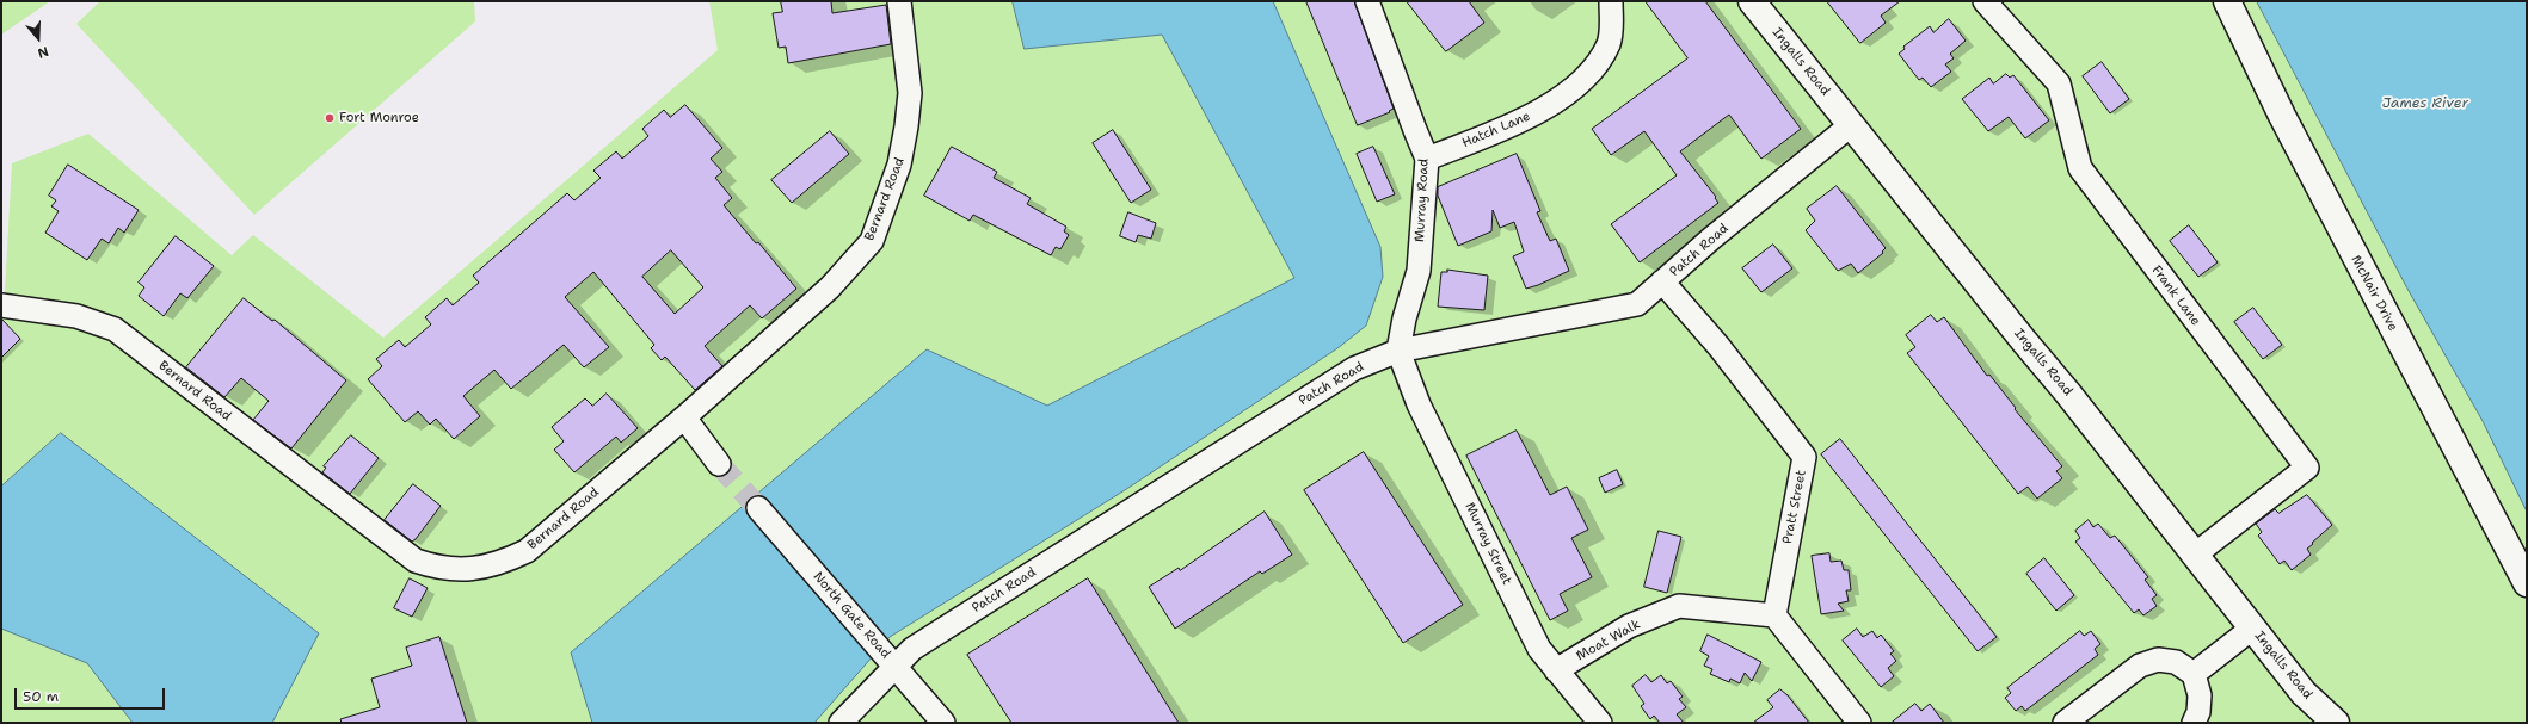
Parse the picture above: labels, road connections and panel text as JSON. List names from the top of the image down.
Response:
{
  "streets": {
    "street": [
      "Ingalls Road",
      "Hatch Lane",
      "Bernard Road",
      "Murray Road",
      "Patch Road",
      "McNair Drive",
      "Frank Lane",
      "Pratt Street",
      "Murray Street",
      "North Gate Road",
      "Moat Walk"
    ]
  },
  "crossings": [
    ["Ingalls Road", "Patch Road"],
    ["Ingalls Road", "Frank Lane"],
    ["Hatch Lane", "Murray Road"],
    ["Murray Road", "Patch Road"],
    ["Murray Road", "Murray Street"],
    ["Patch Road", "Pratt Street"],
    ["Patch Road", "Murray Street"],
    ["Patch Road", "North Gate Road"],
    ["Pratt Street", "Moat Walk"],
    ["Murray Street", "Moat Walk"]
  ],
  "water": ["James River"],
  "places": ["Fort Monroe"],
  "scale_bar": "50 m",
  "north": "bottom"
}
